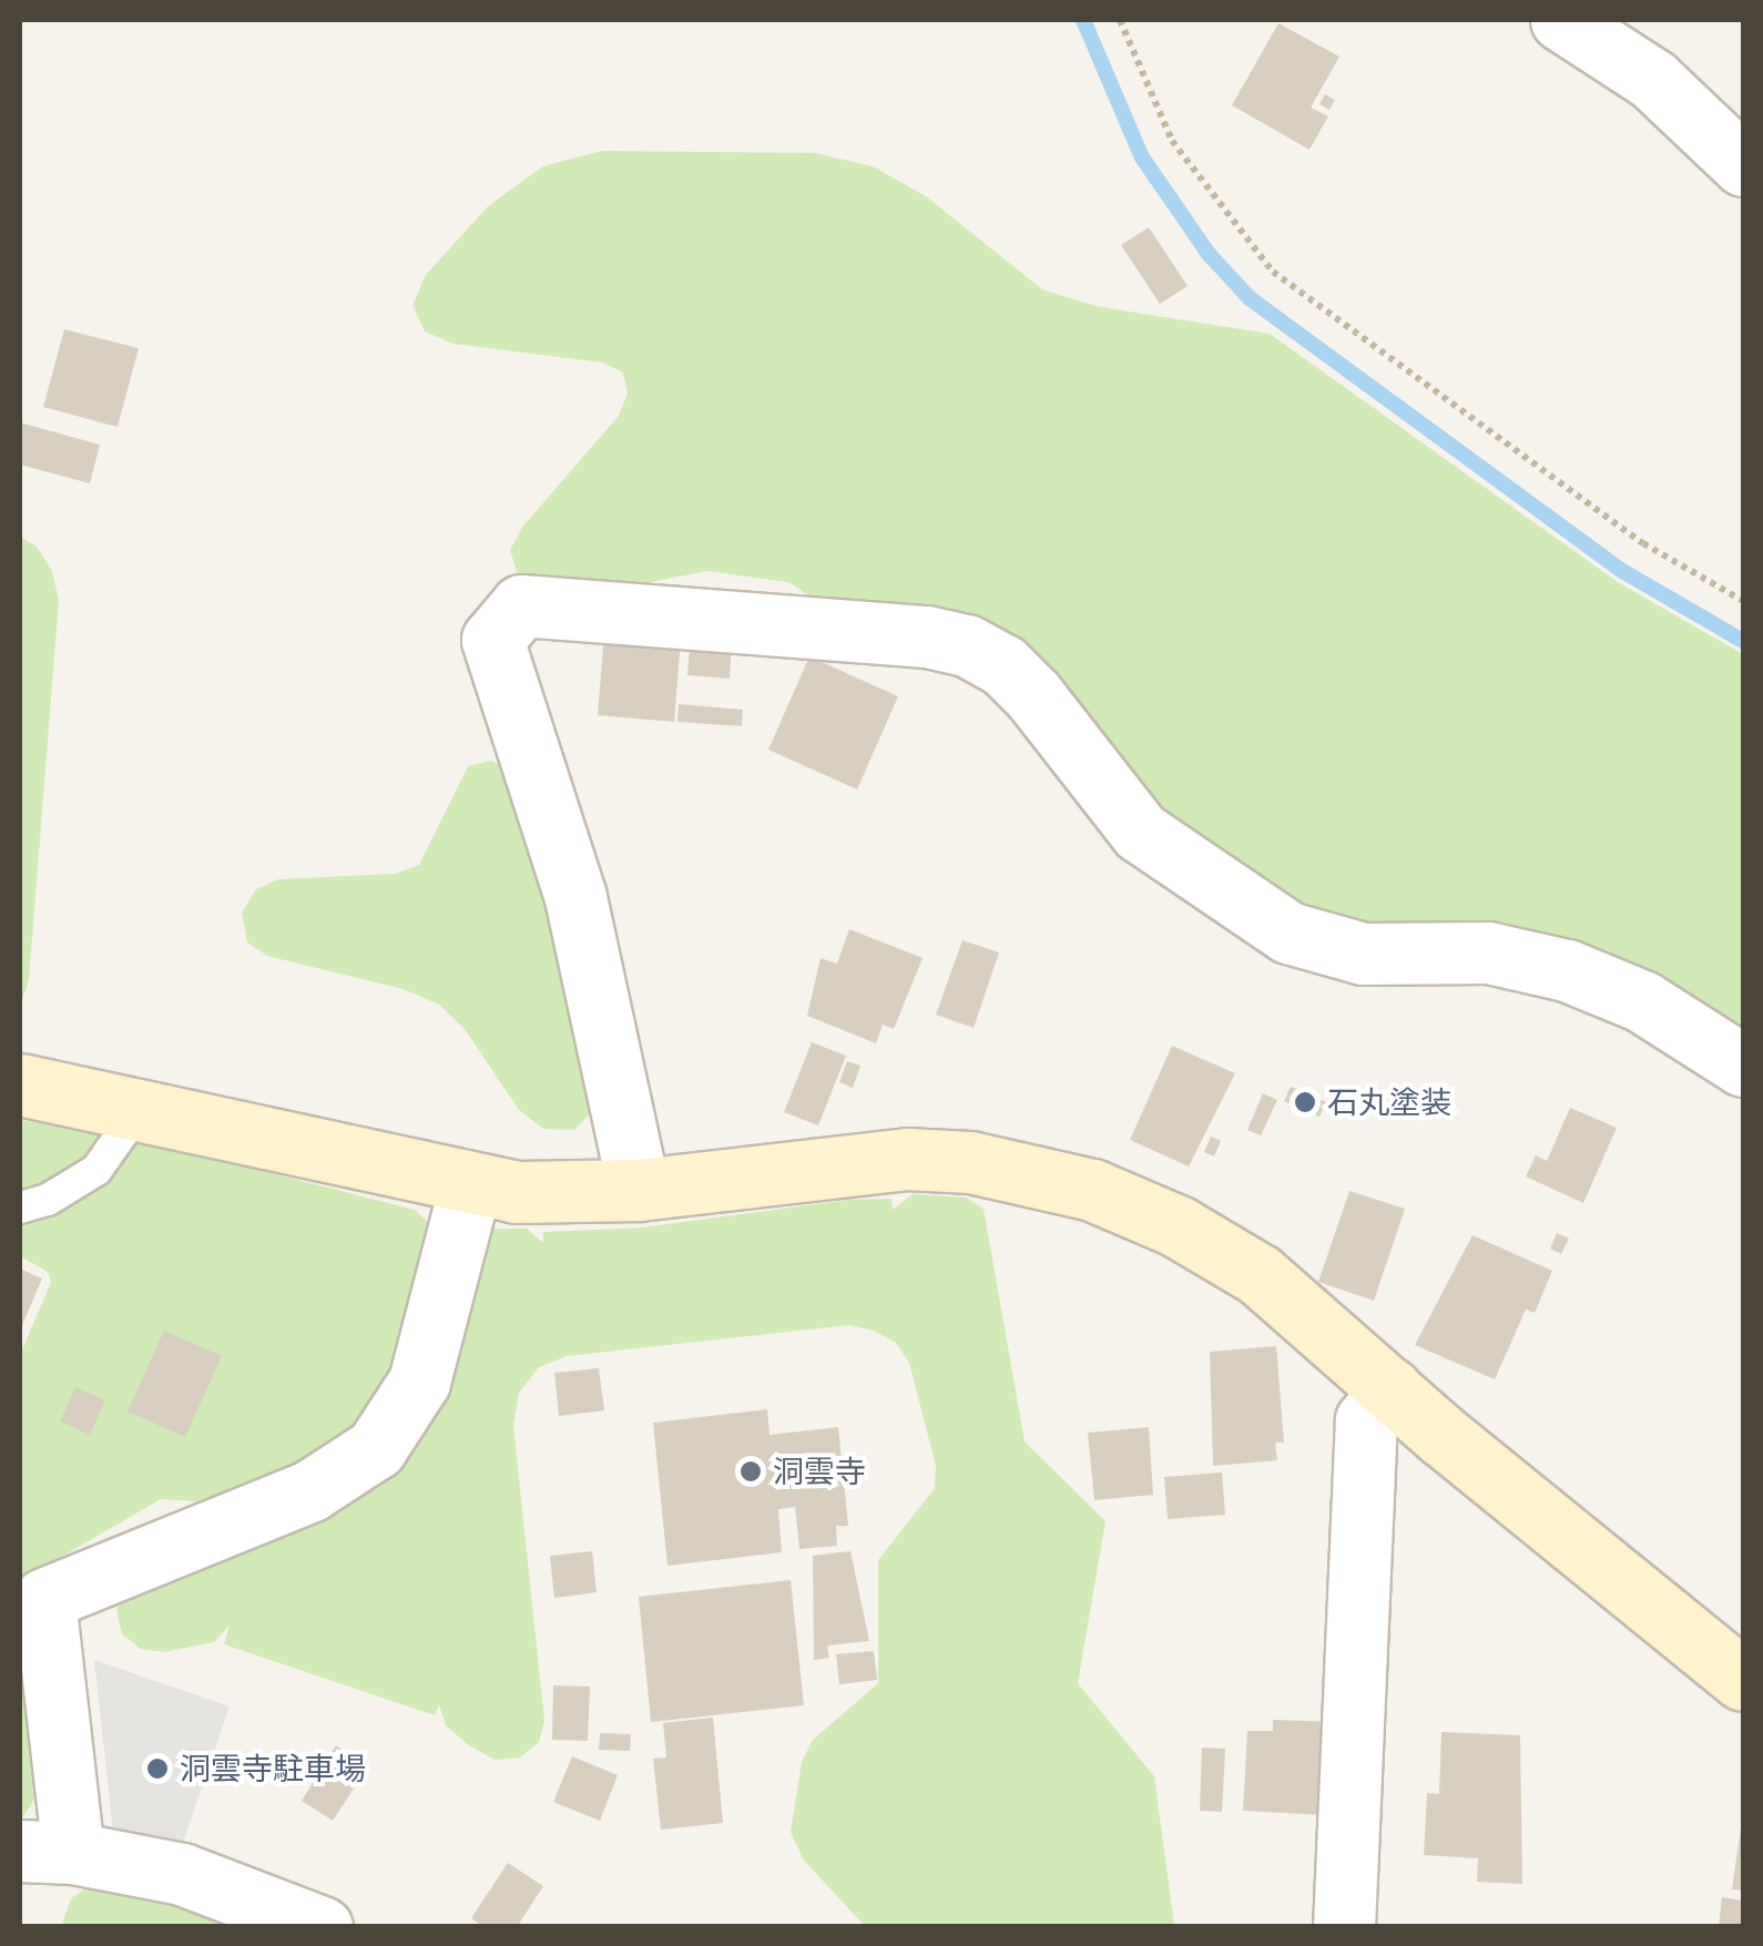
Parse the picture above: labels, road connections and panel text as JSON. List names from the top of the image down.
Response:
{
  "places": ["石丸塗装", "洞雲寺", "洞雲寺駐車場"]
}
